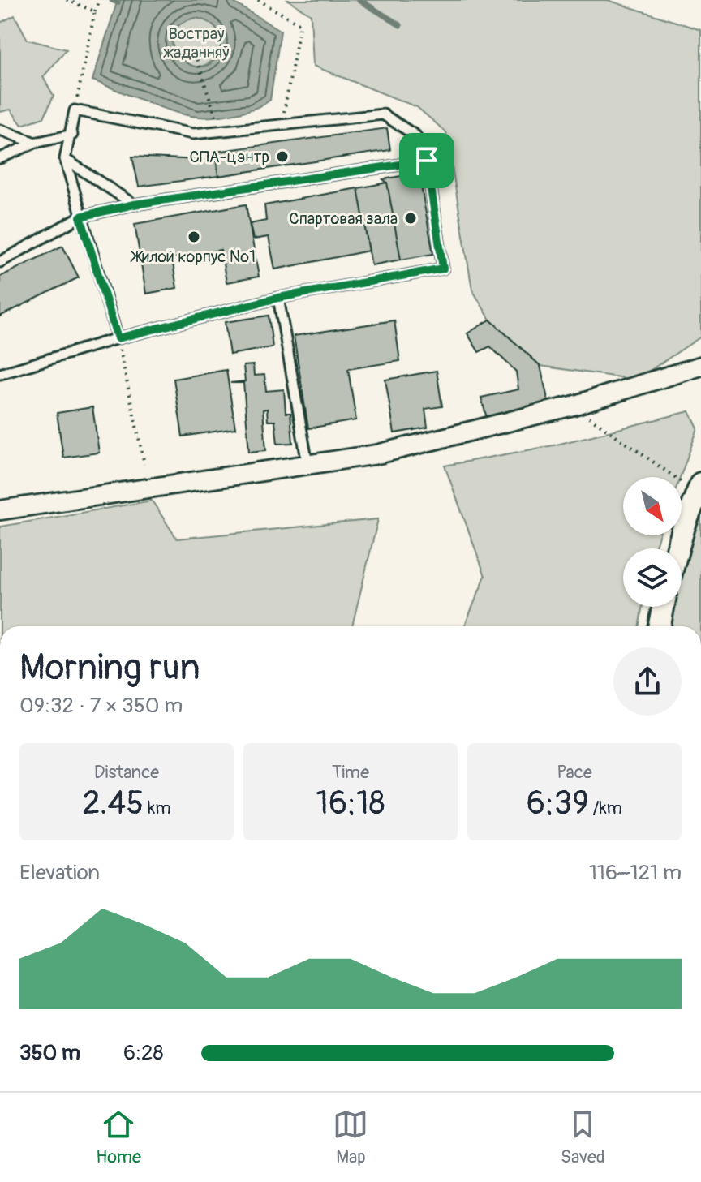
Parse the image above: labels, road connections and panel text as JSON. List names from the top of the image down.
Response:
{
  "parks": ["Востраў жаданняў"],
  "places": ["СПА-цэнтр", "Спартовая зала", "Жилой корпус №1"],
  "north": "bottom right",
  "page": {
    "heading": ["Morning run", "09:32 · 7 × 350 m"],
    "stats": [
      ["Distance", "2.45 km"],
      ["Time", "16:18"],
      ["Pace", "6:39 /km"]
    ],
    "chart": ["Elevation", "116–121 m"],
    "list": [
      {
        "name": "350 m",
        "note": "6:28"
      }
    ],
    "tabs": ["Home", "Map", "Saved"]
  }
}
